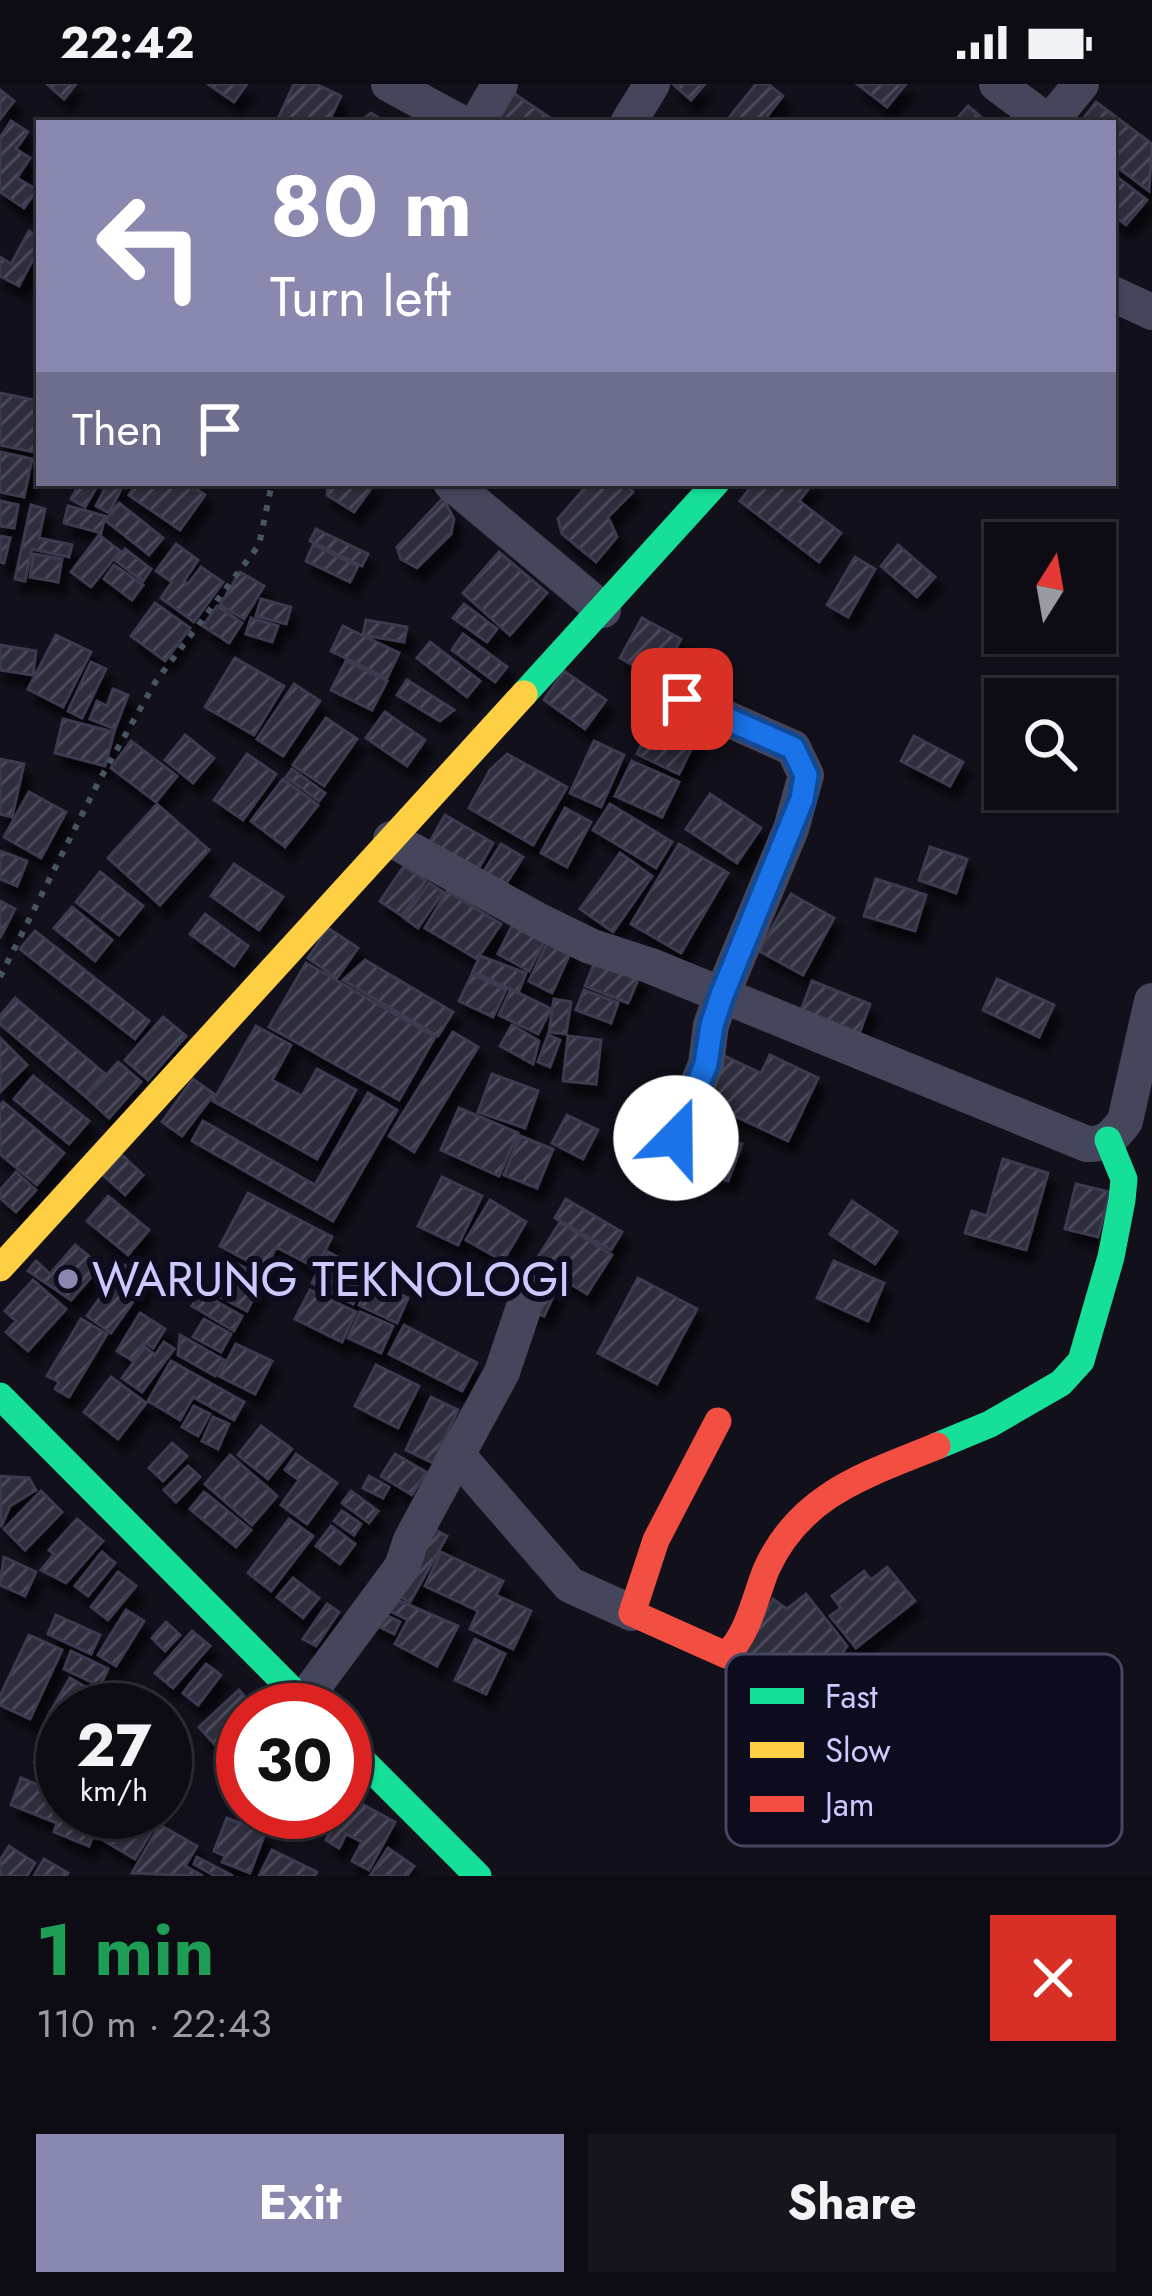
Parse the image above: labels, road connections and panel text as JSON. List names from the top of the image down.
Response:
{
  "places": ["WARUNG TEKNOLOGI"],
  "legend": ["Fast", "Slow", "Jam"],
  "north": "top",
  "page": {
    "status": "22:42",
    "turn": ["80 m", "Turn left"],
    "then": "Then",
    "speed": "27 km/h",
    "limit": "30",
    "heading": ["1 min", "110 m · 22:43"],
    "buttons": ["Exit", "Share"]
  }
}
